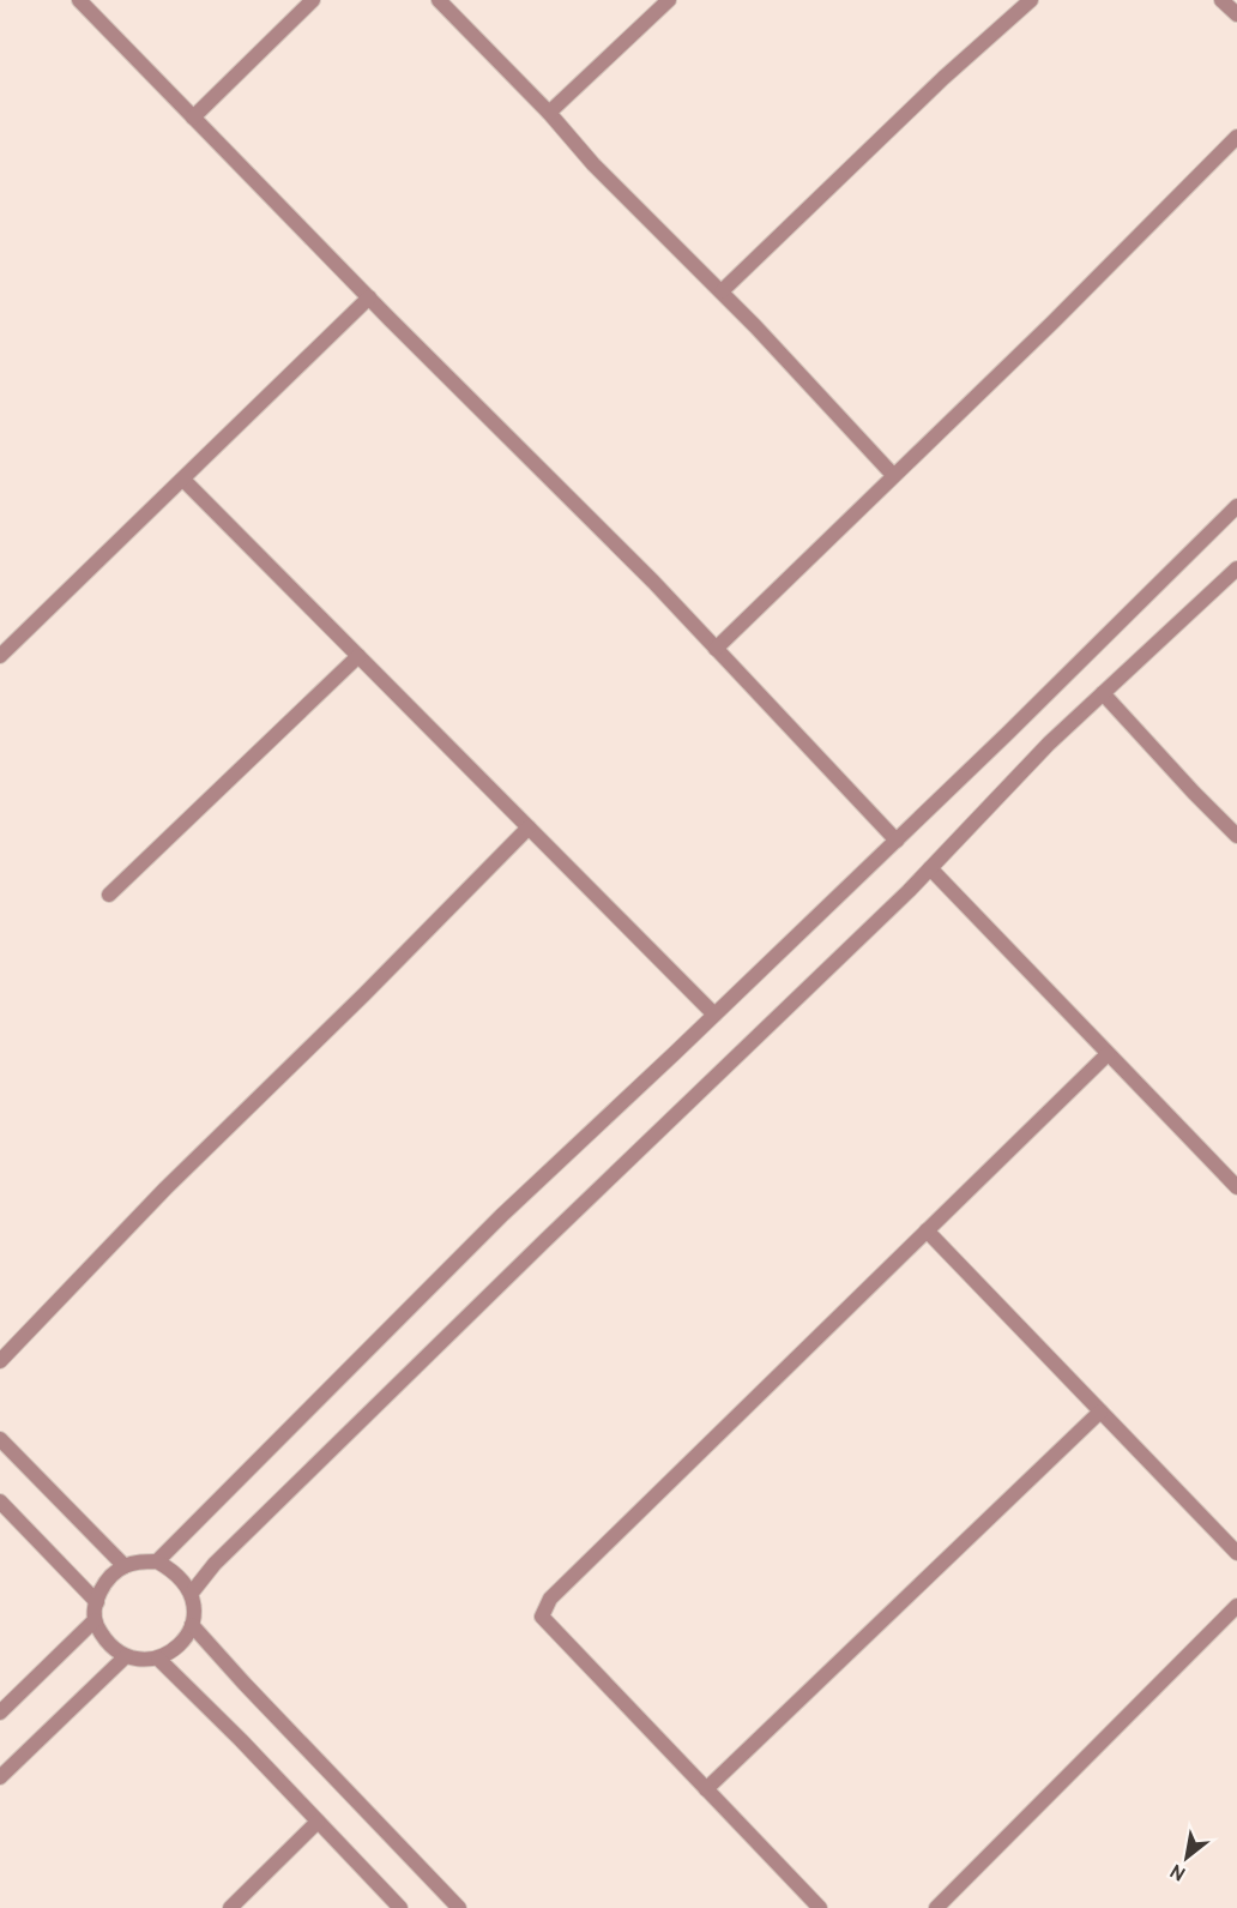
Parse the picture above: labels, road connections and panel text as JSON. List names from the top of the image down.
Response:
{
  "north": "bottom left"
}
